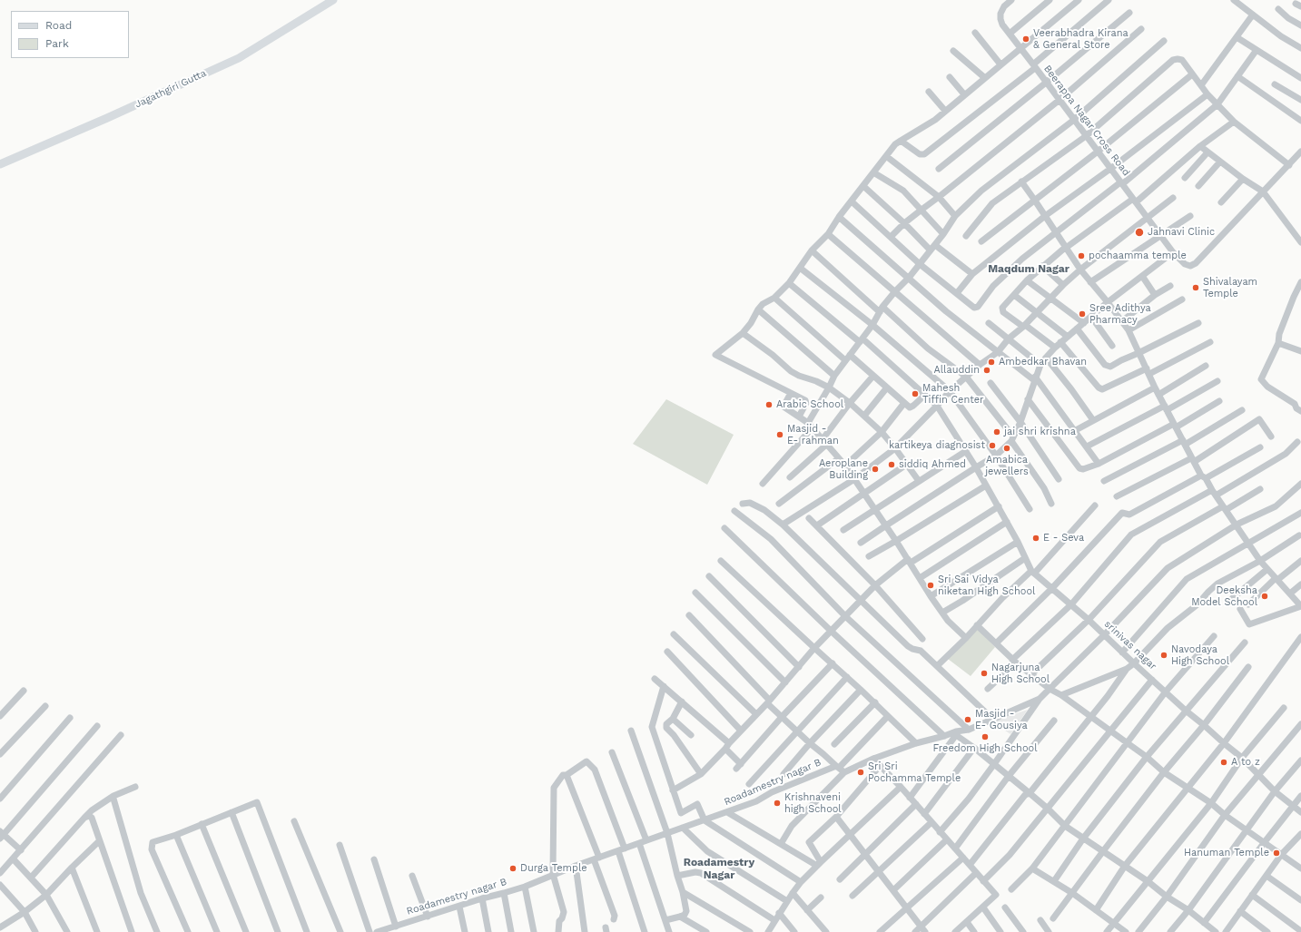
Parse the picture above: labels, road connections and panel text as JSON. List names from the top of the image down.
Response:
{
  "streets": {
    "street": [
      "Jagathgiri Gutta",
      "Beerappa Nagar Cross Road",
      "srinivas nagar",
      "Roadamestry nagar B"
    ]
  },
  "districts": ["Maqdum Nagar", "Roadamestry Nagar"],
  "places": [
    "Veerabhadra Kirana & General Store",
    "Jahnavi Clinic",
    "pochaamma temple",
    "Shivalayam Temple",
    "Sree Adithya Pharmacy",
    "Ambedkar Bhavan",
    "Allauddin",
    "Mahesh Tiffin Center",
    "Arabic School",
    "jai shri krishna",
    "Masjid - E- rahman",
    "kartikeya diagnosist",
    "Amabica jewellers",
    "siddiq Ahmed",
    "Aeroplane Building",
    "E - Seva",
    "Sri Sai Vidya niketan High School",
    "Deeksha Model School",
    "Navodaya High School",
    "Nagarjuna High School",
    "Masjid - E- Gousiya",
    "Freedom High School",
    "A to z",
    "Sri Sri Pochamma Temple",
    "Krishnaveni high School",
    "Hanuman Temple",
    "Durga Temple"
  ],
  "legend": ["Road", "Park"]
}
